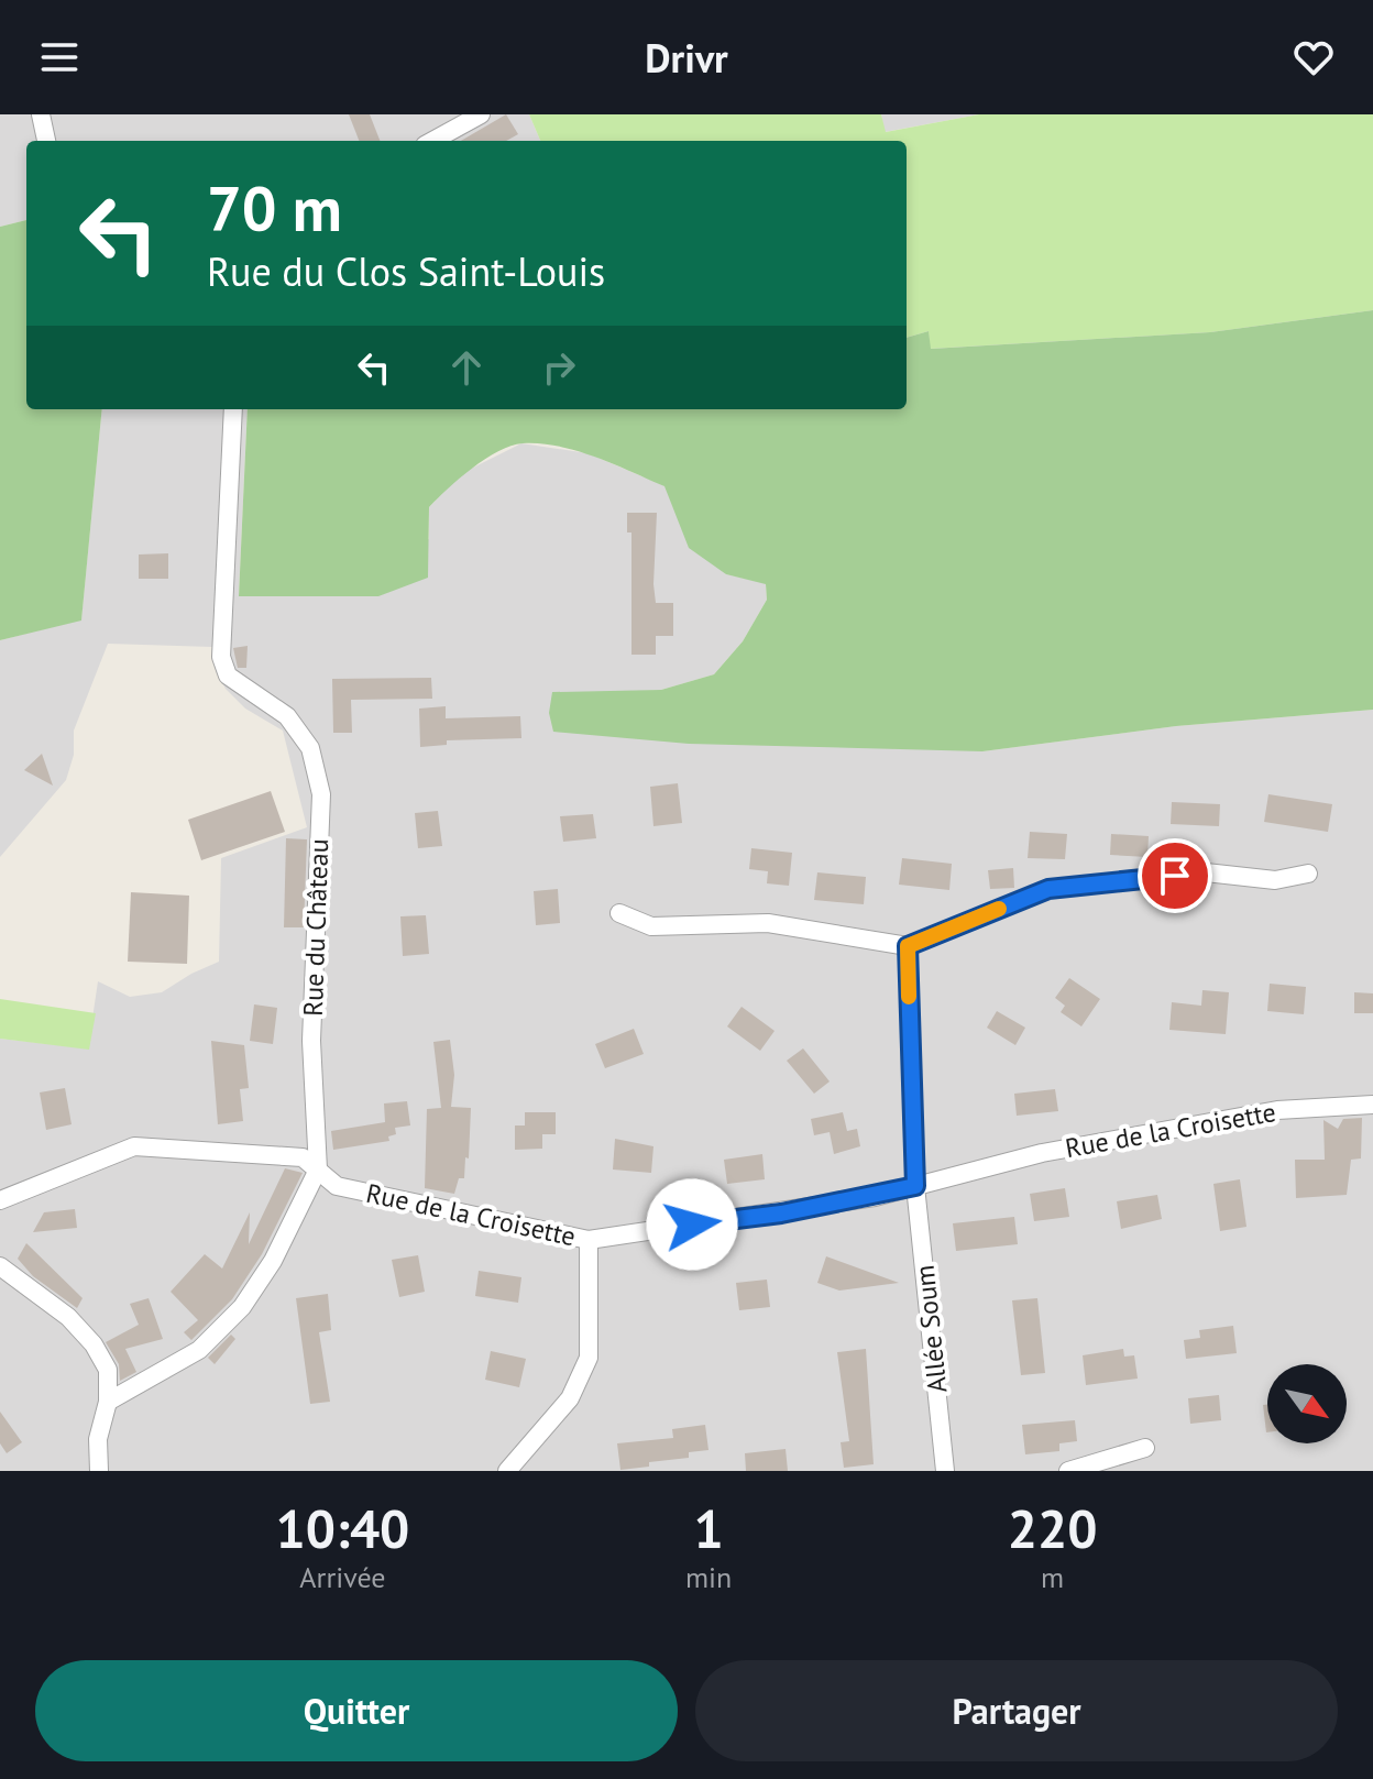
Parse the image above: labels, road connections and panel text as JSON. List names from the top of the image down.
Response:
{
  "streets": {
    "street": ["Rue du Château", "Rue de la Croisette", "Allée Soum"]
  },
  "crossings": [
    ["Rue du Château", "Rue de la Croisette"],
    ["Rue de la Croisette", "Allée Soum"]
  ],
  "north": "bottom right",
  "page": {
    "header": "Drivr",
    "turn": ["70 m", "Rue du Clos Saint-Louis"],
    "eta": [
      "10:40",
      "Arrivée",
      "1",
      "min",
      "220",
      "m"
    ],
    "buttons": ["Quitter", "Partager"]
  }
}
